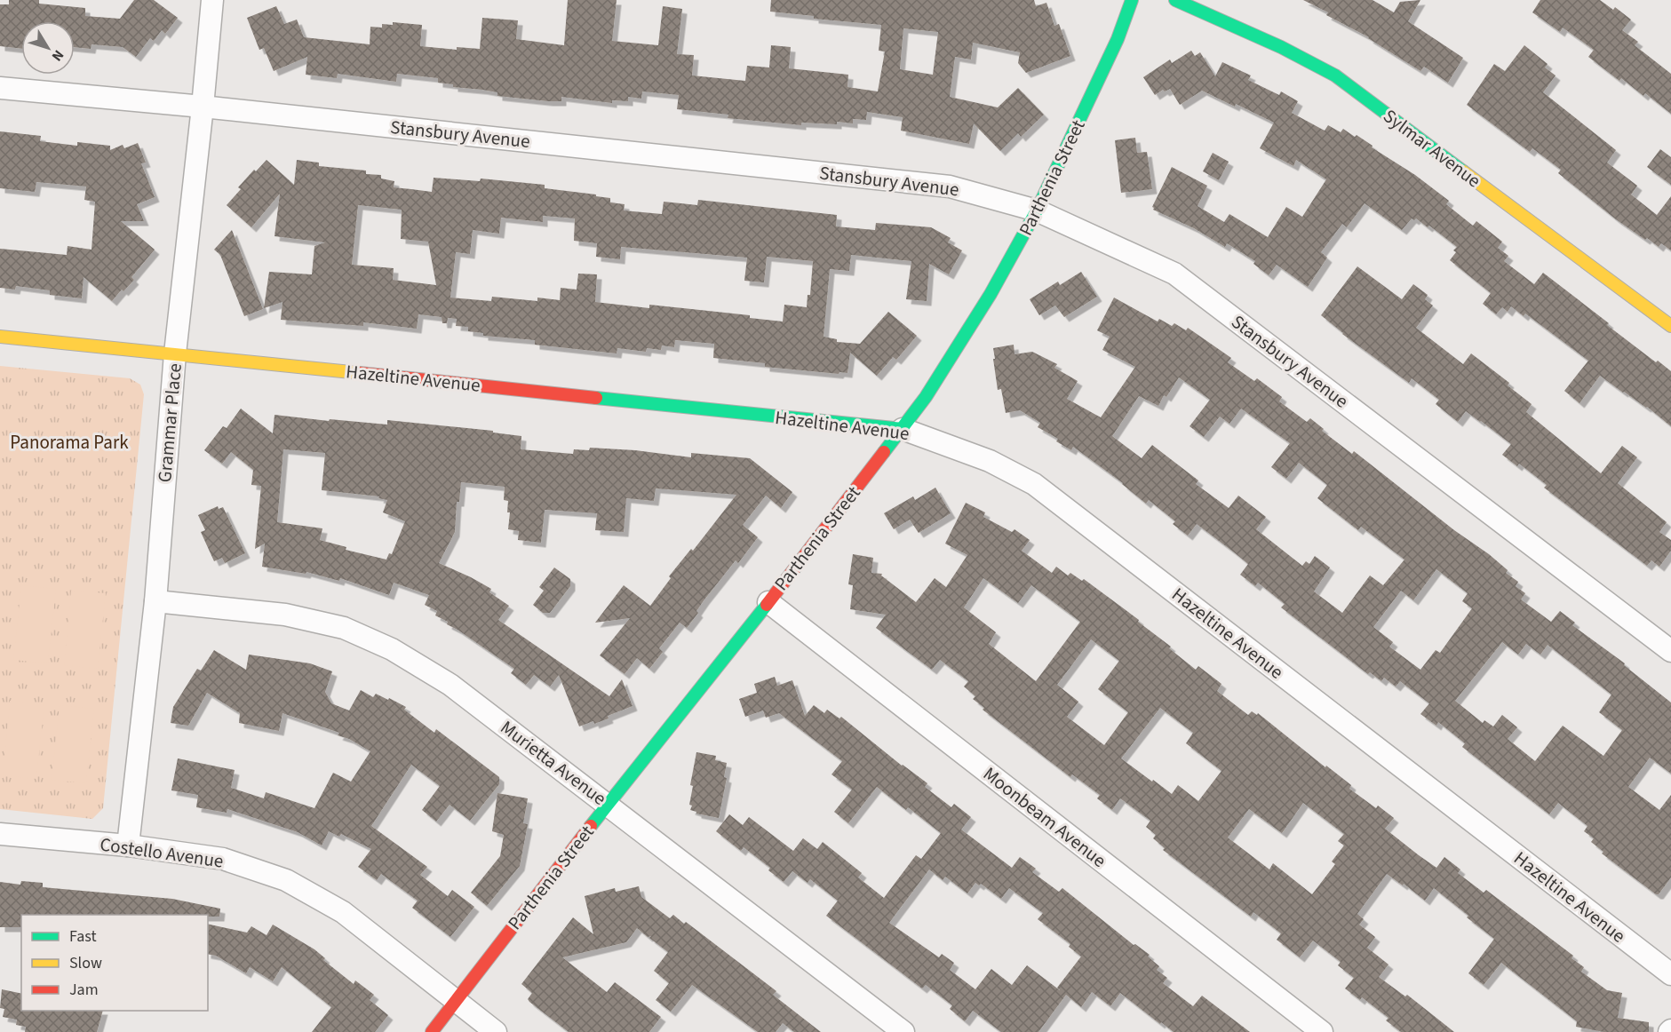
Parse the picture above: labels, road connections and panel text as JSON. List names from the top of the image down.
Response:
{
  "streets": {
    "street": [
      "Stansbury Avenue",
      "Sylmar Avenue",
      "Parthenia Street",
      "Hazeltine Avenue",
      "Grammar Place",
      "Murietta Avenue",
      "Moonbeam Avenue",
      "Costello Avenue"
    ]
  },
  "crossings": [
    ["Stansbury Avenue", "Parthenia Street"],
    ["Stansbury Avenue", "Grammar Place"],
    ["Parthenia Street", "Hazeltine Avenue"],
    ["Parthenia Street", "Murietta Avenue"],
    ["Parthenia Street", "Moonbeam Avenue"],
    ["Parthenia Street", "Costello Avenue"],
    ["Hazeltine Avenue", "Grammar Place"],
    ["Grammar Place", "Murietta Avenue"],
    ["Grammar Place", "Costello Avenue"]
  ],
  "parks": ["Panorama Park"],
  "legend": ["Fast", "Slow", "Jam"],
  "north": "bottom right"
}
